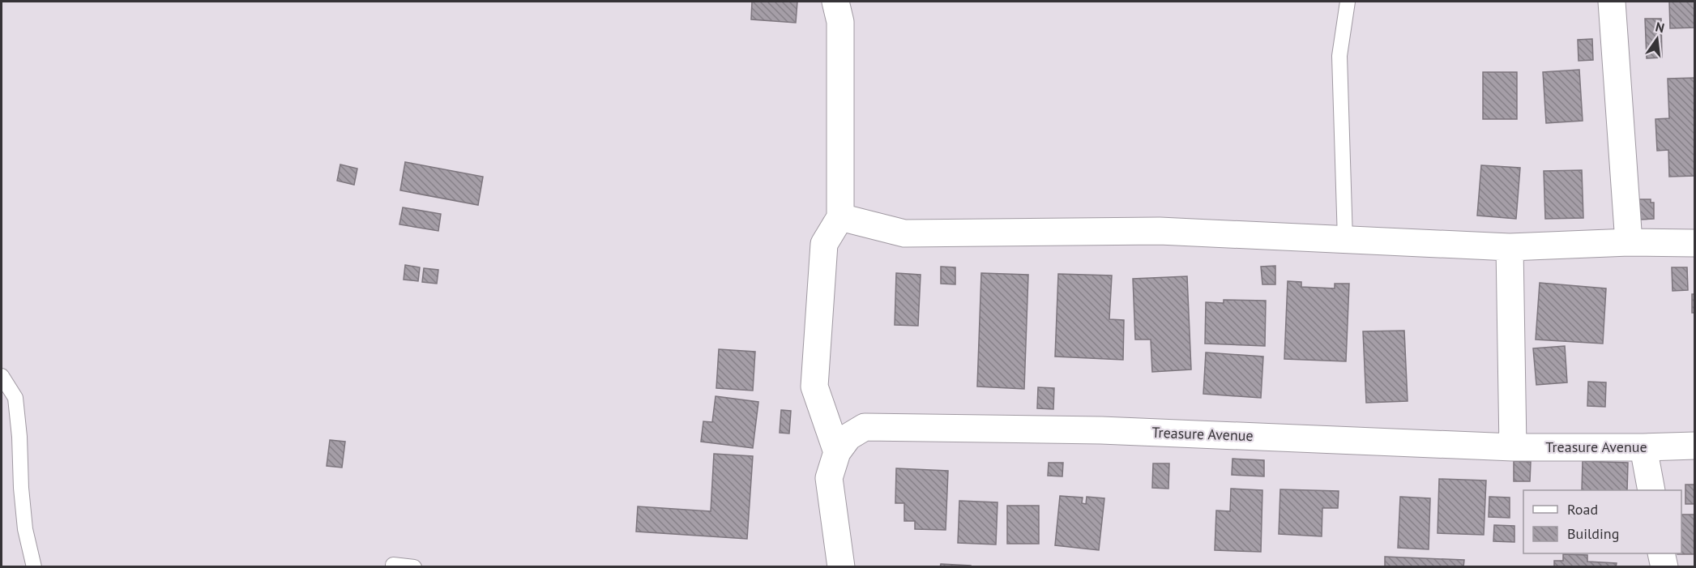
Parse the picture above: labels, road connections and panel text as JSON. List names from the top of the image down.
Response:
{
  "streets": {
    "street": ["Treasure Avenue"]
  },
  "legend": ["Road", "Building"],
  "north": "top"
}
